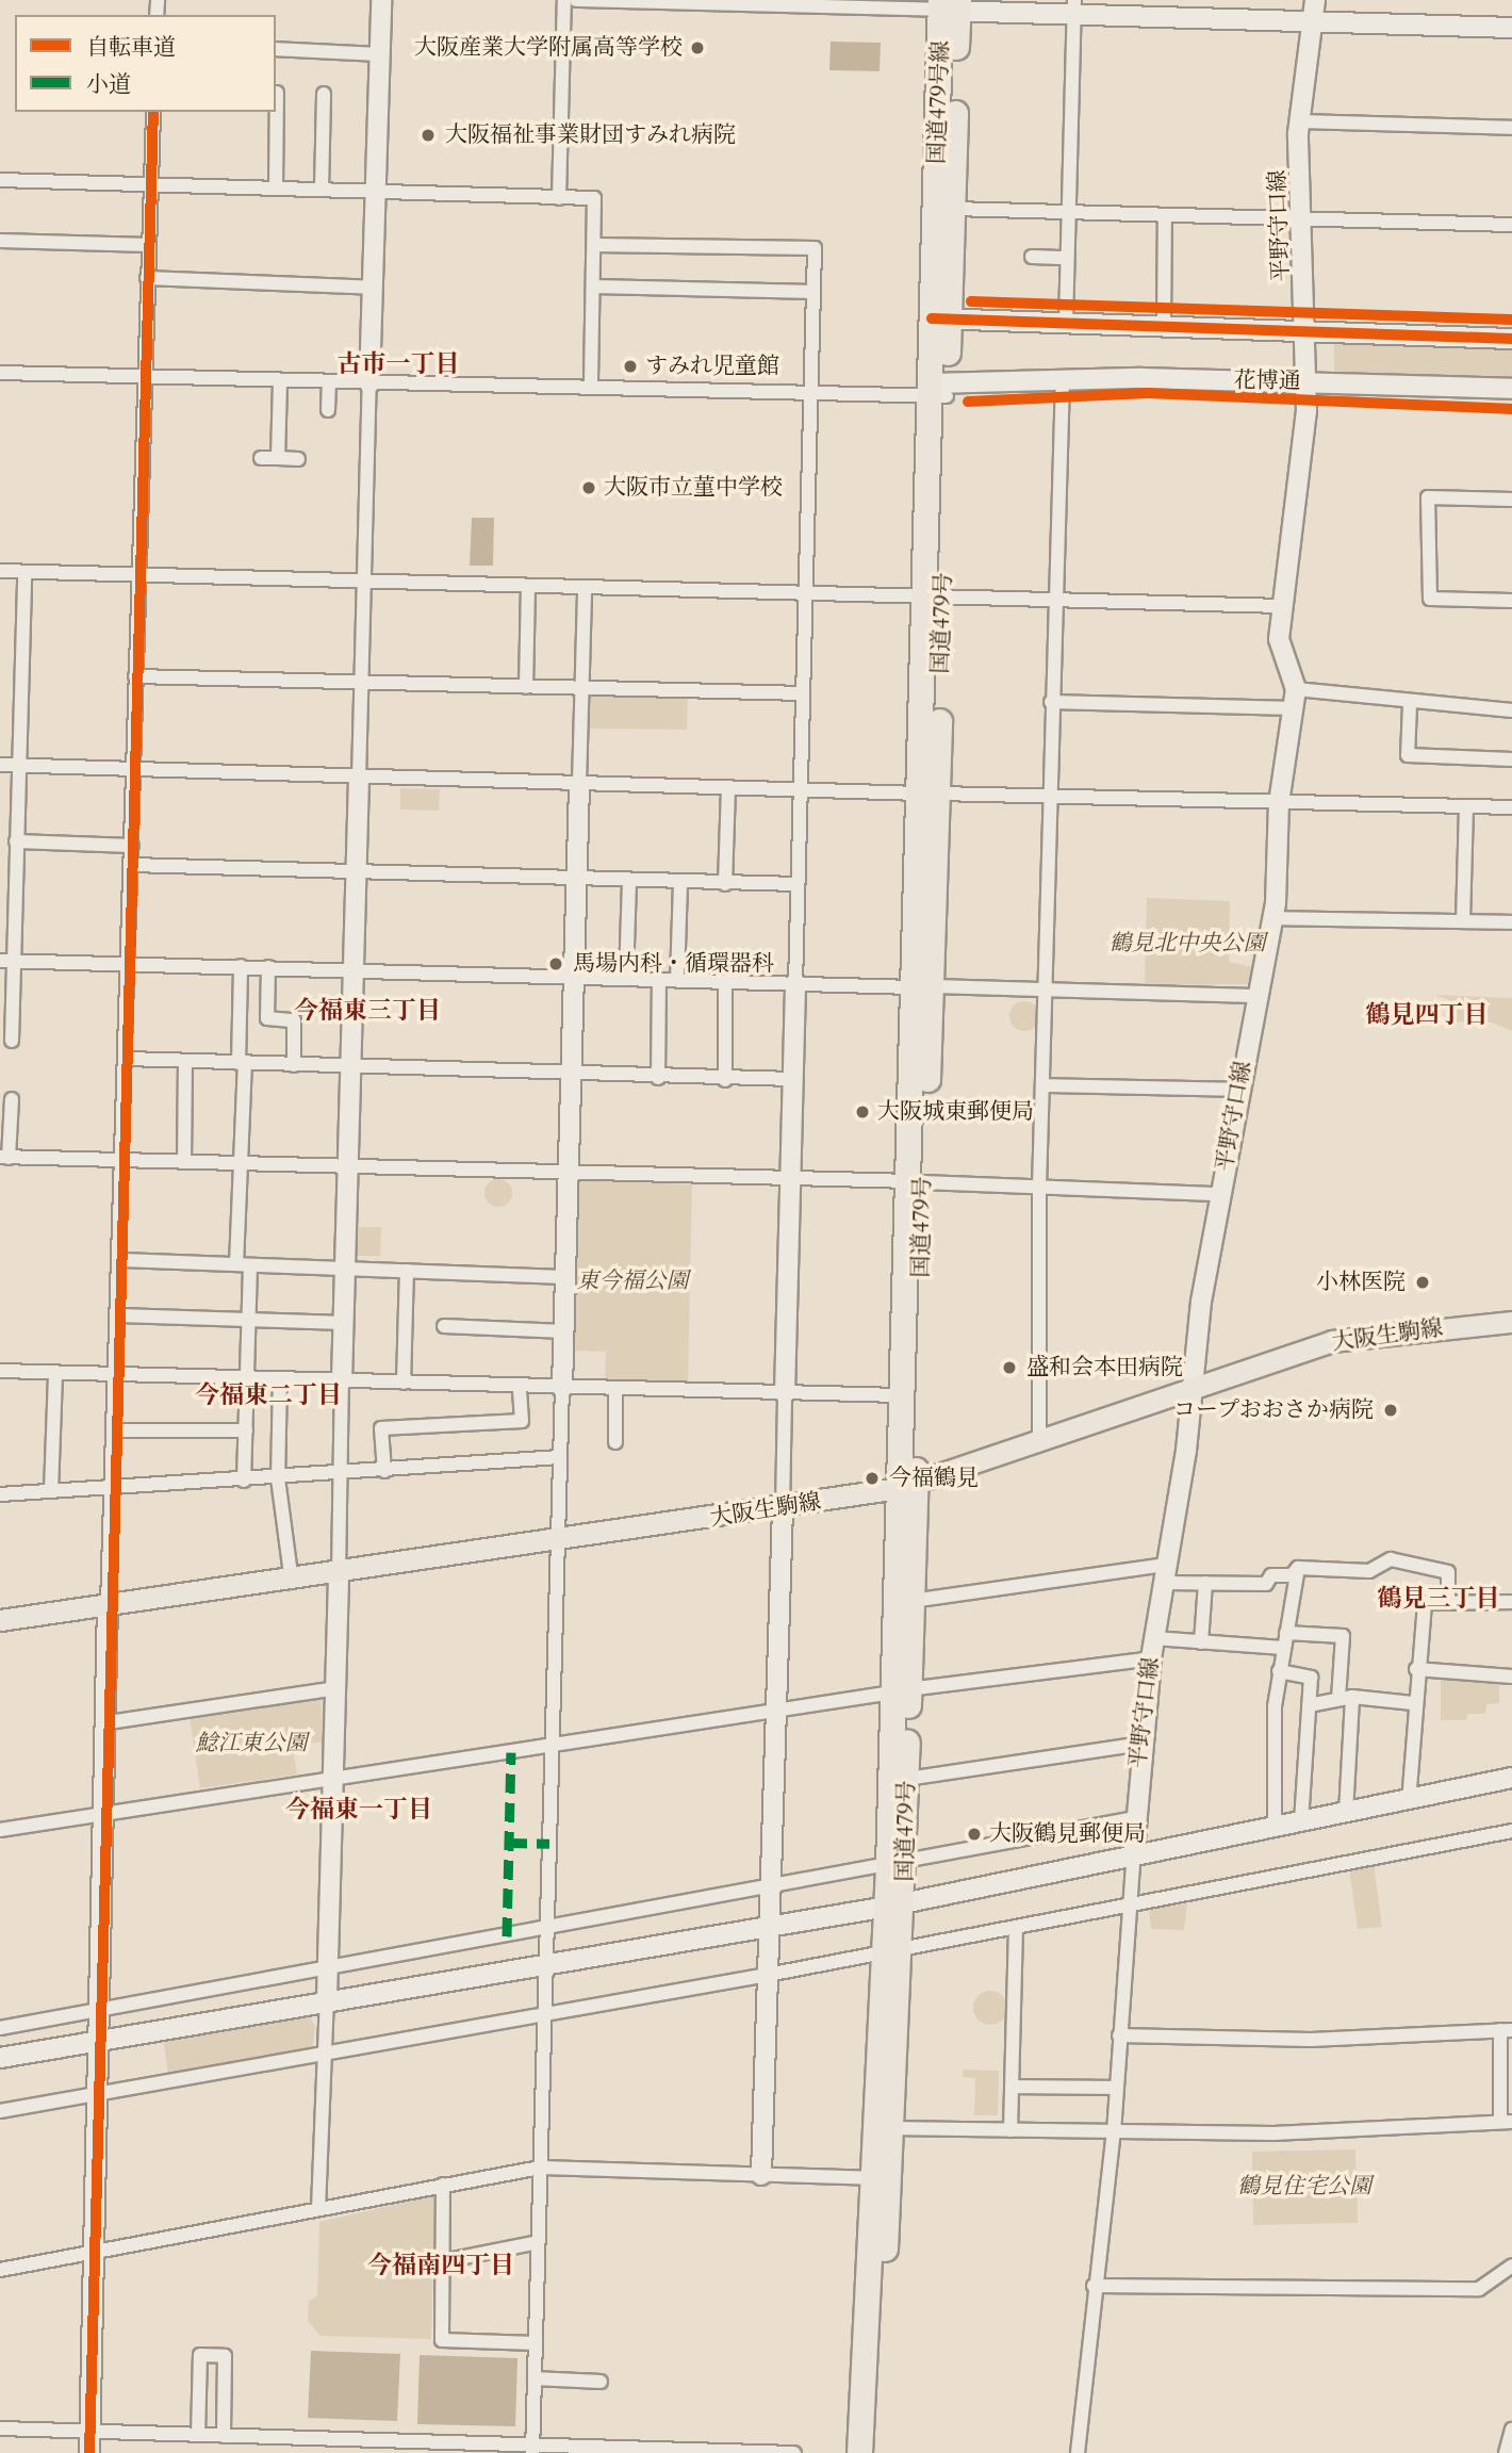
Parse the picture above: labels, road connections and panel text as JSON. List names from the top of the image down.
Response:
{
  "streets": {
    "highway": ["国道479号線", "国道479号"],
    "main road": ["大阪生駒線"],
    "street": ["平野守口線", "花博通"]
  },
  "crossings": [
    ["国道479号線", "国道479号"],
    ["平野守口線", "花博通"],
    ["平野守口線", "大阪生駒線"],
    ["花博通", "国道479号"],
    ["国道479号", "大阪生駒線"]
  ],
  "districts": [
    "古市一丁目",
    "今福東三丁目",
    "鶴見四丁目",
    "今福東二丁目",
    "鶴見三丁目",
    "今福東一丁目",
    "今福南四丁目"
  ],
  "parks": [
    "鶴見北中央公園",
    "東今福公園",
    "鯰江東公園",
    "鶴見住宅公園"
  ],
  "places": [
    "大阪産業大学附属高等学校",
    "大阪福祉事業財団すみれ病院",
    "すみれ児童館",
    "大阪市立菫中学校",
    "馬場内科・循環器科",
    "大阪城東郵便局",
    "小林医院",
    "盛和会本田病院",
    "コープおおさか病院",
    "今福鶴見",
    "大阪鶴見郵便局"
  ],
  "legend": ["自転車道", "小道"]
}
